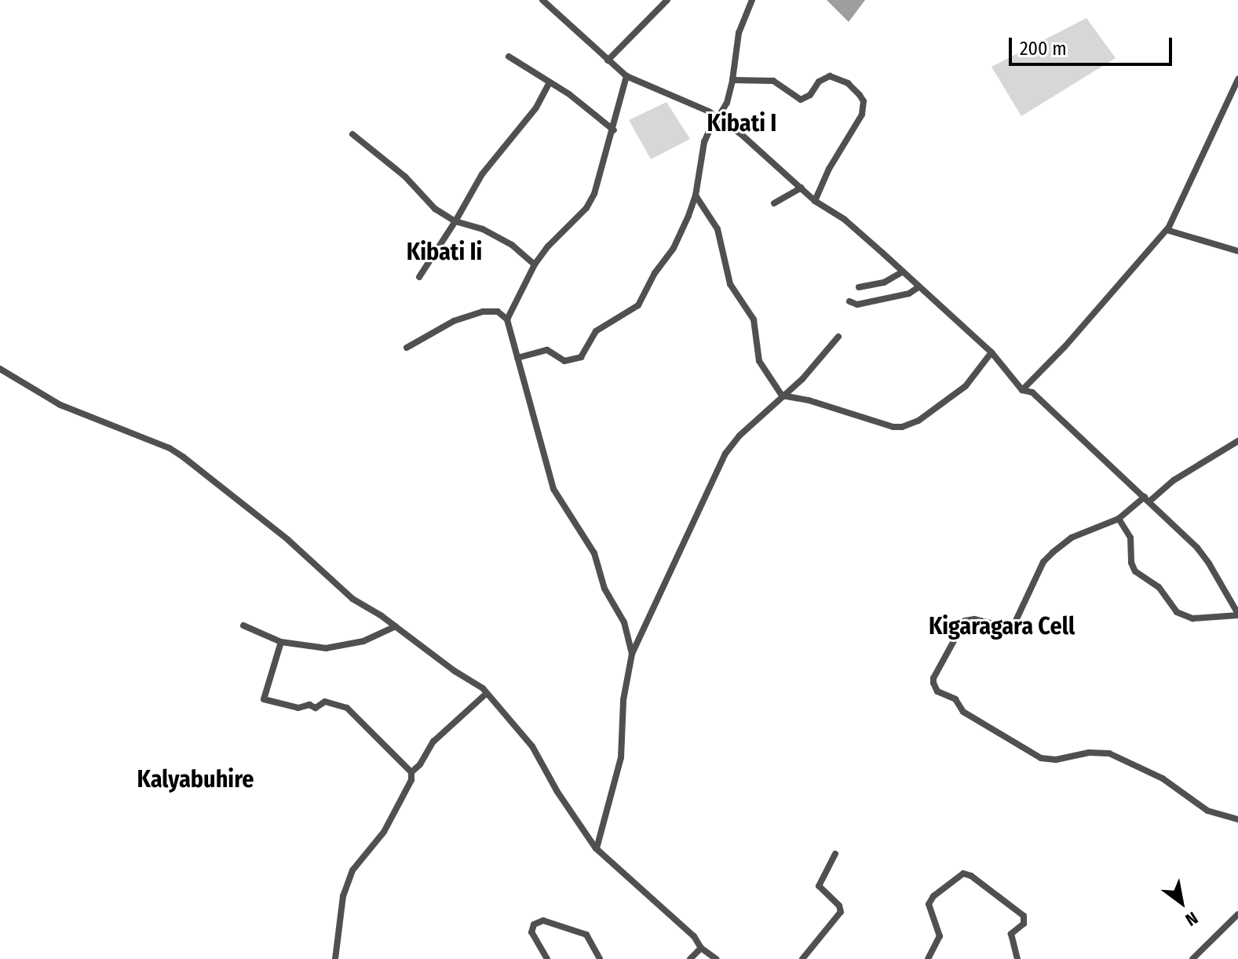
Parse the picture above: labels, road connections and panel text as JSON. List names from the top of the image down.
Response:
{
  "districts": [
    "Kibati I",
    "Kibati Ii",
    "Kigaragara Cell",
    "Kalyabuhire"
  ],
  "scale_bar": "200 m",
  "north": "bottom right"
}
